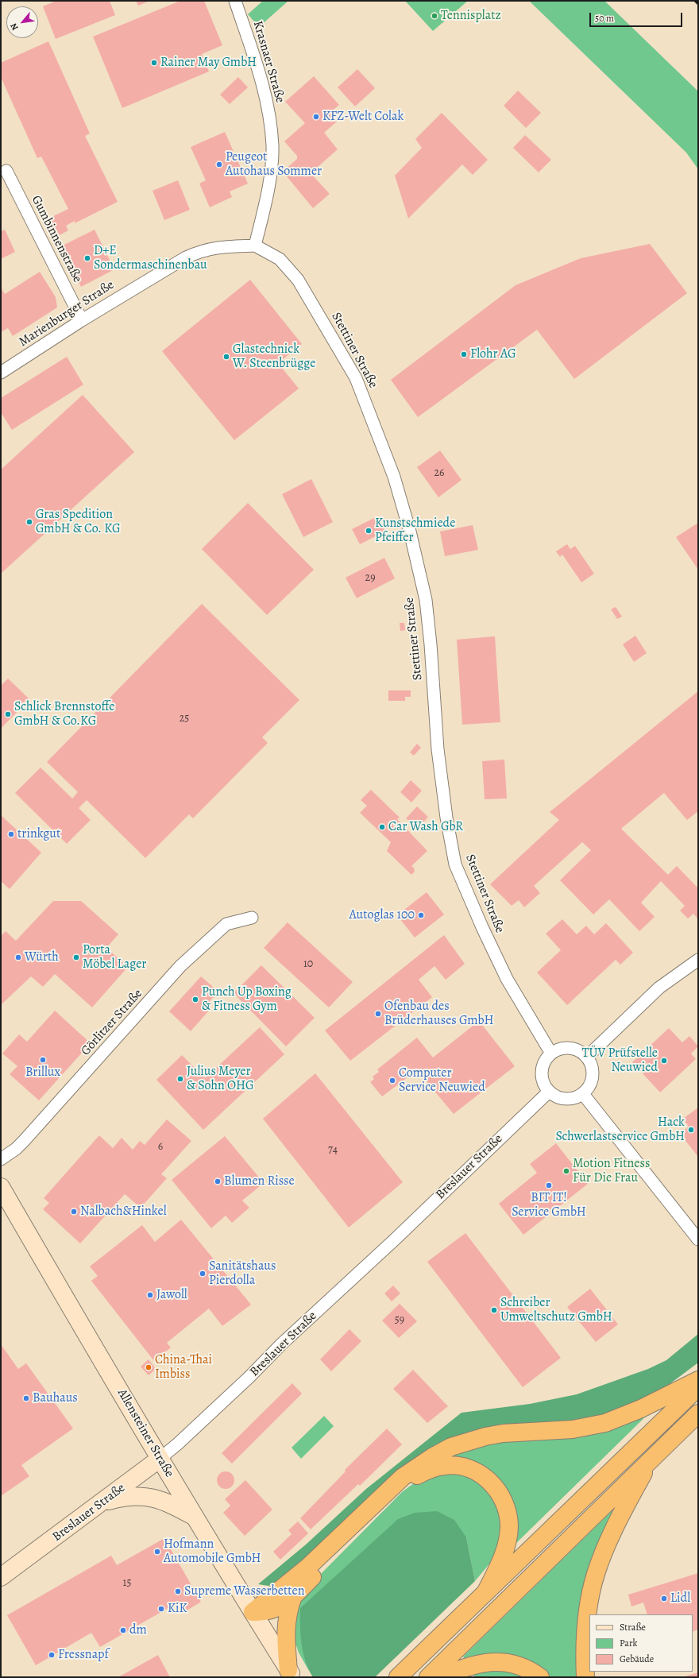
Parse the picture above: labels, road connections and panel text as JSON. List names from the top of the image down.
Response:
{
  "streets": {
    "street": [
      "Krasnaer Straße",
      "Gumbinnenstraße",
      "Marienburger Straße",
      "Stettiner Straße",
      "Görlitzer Straße",
      "Breslauer Straße",
      "Allensteiner Straße"
    ]
  },
  "crossings": [
    ["Krasnaer Straße", "Marienburger Straße"],
    ["Krasnaer Straße", "Stettiner Straße"],
    ["Gumbinnenstraße", "Marienburger Straße"],
    ["Marienburger Straße", "Stettiner Straße"],
    ["Stettiner Straße", "Breslauer Straße"],
    ["Breslauer Straße", "Allensteiner Straße"]
  ],
  "places": [
    "Tennisplatz",
    "Rainer May GmbH",
    "KFZ-Welt Colak",
    "Peugeot Autohaus Sommer",
    "D+E Sondermaschinenbau",
    "Flohr AG",
    "Glastechnick W. Steenbrügge",
    "Gras Spedition GmbH & Co. KG",
    "Kunstschmiede Pfeiffer",
    "Schlick Brennstoffe GmbH & Co.KG",
    "Car Wash GbR",
    "trinkgut",
    "Autoglas 100",
    "Würth",
    "Porta Möbel Lager",
    "Punch Up Boxing & Fitness Gym",
    "Ofenbau des Brüderhauses GmbH",
    "Brillux",
    "TÜV Prüfstelle Neuwied",
    "Julius Meyer & Sohn OHG",
    "Computer Service Neuwied",
    "Hack Schwerlastservice GmbH",
    "Motion Fitness Für Die Frau",
    "Blumen Risse",
    "BIT IT! Service GmbH",
    "Nalbach&Hinkel",
    "Sanitätshaus Pierdolla",
    "Jawoll",
    "Schreiber Umweltschutz GmbH",
    "China-Thai Imbiss",
    "Bauhaus",
    "Hofmann Automobile GmbH",
    "Supreme Wasserbetten",
    "Lidl",
    "KiK",
    "dm",
    "Fressnapf"
  ],
  "house_numbers": [
    "26",
    "29",
    "25",
    "10",
    "6",
    "74",
    "59",
    "15"
  ],
  "legend": ["Straße", "Park", "Gebäude"],
  "scale_bar": "50 m",
  "north": "bottom left"
}
